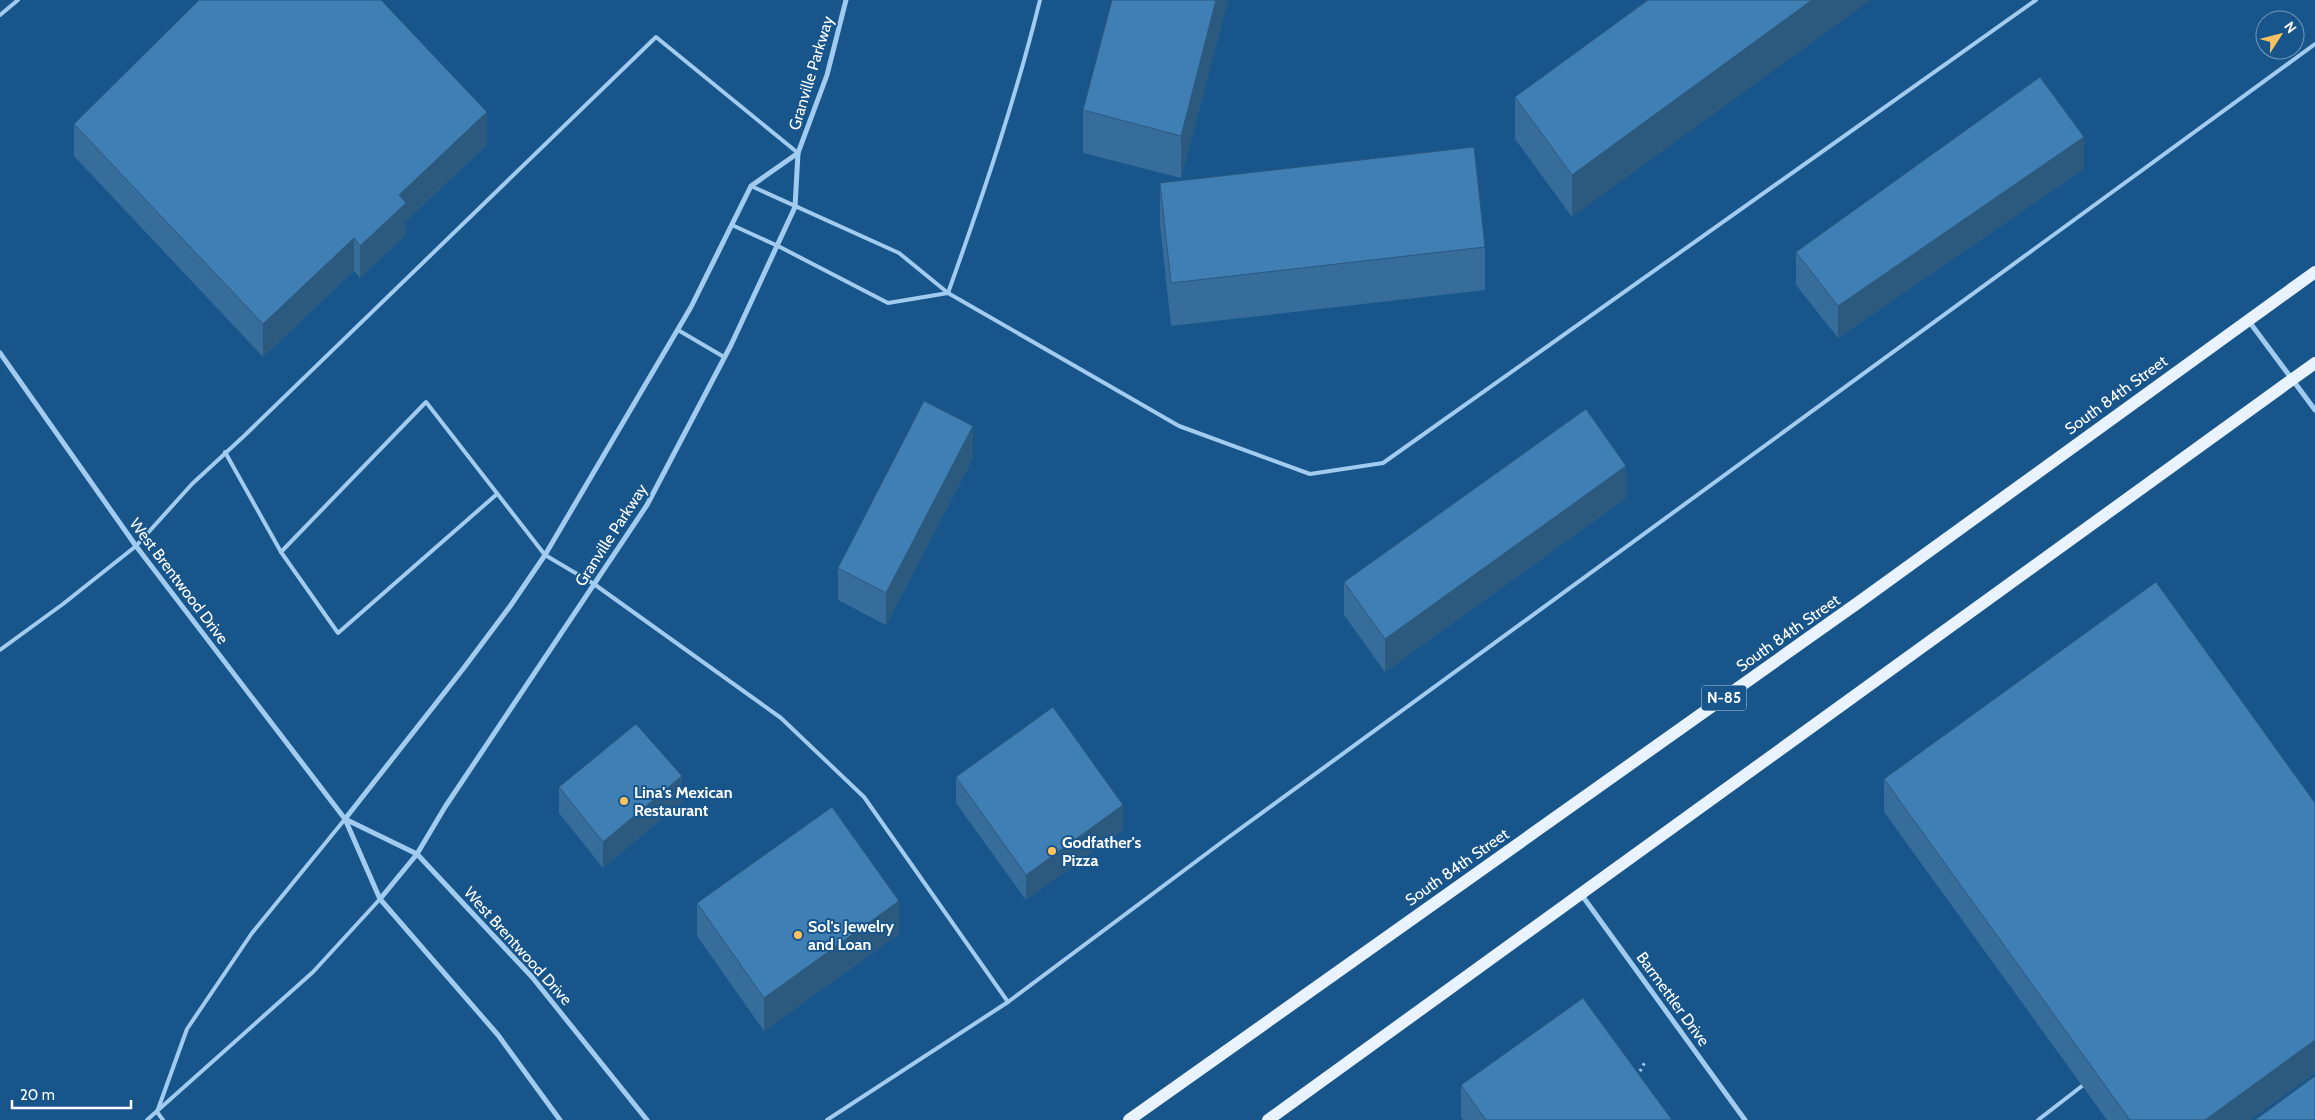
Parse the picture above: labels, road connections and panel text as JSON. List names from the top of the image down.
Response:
{
  "streets": {
    "main road": ["South 84th Street", "N-85"],
    "street": ["Granville Parkway", "West Brentwood Drive", "Barmettler Drive"]
  },
  "crossings": [
    ["Granville Parkway", "West Brentwood Drive"]
  ],
  "places": ["Lina's Mexican Restaurant", "Godfather's Pizza", "Sol's Jewelry and Loan"],
  "scale_bar": "20 m",
  "north": "top right"
}
